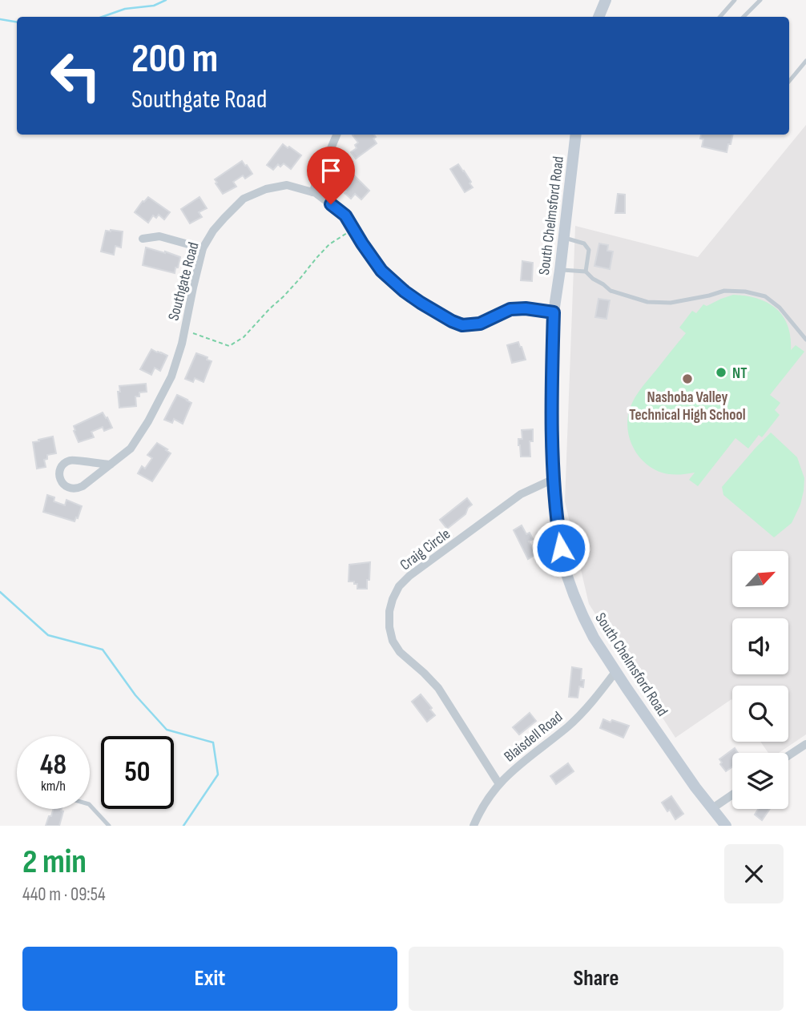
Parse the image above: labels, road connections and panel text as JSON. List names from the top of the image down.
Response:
{
  "streets": {
    "main road": ["South Chelmsford Road"],
    "street": ["Southgate Road", "Craig Circle", "Blaisdell Road"]
  },
  "crossings": [
    ["South Chelmsford Road", "Southgate Road"],
    ["South Chelmsford Road", "Craig Circle"],
    ["South Chelmsford Road", "Blaisdell Road"],
    ["Craig Circle", "Blaisdell Road"]
  ],
  "places": ["NT", "Nashoba Valley Technical High School"],
  "north": "top right",
  "page": {
    "turn": ["200 m", "Southgate Road"],
    "speed": "48 km/h",
    "limit": "50",
    "heading": ["2 min", "440 m · 09:54"],
    "buttons": ["Exit", "Share"]
  }
}
